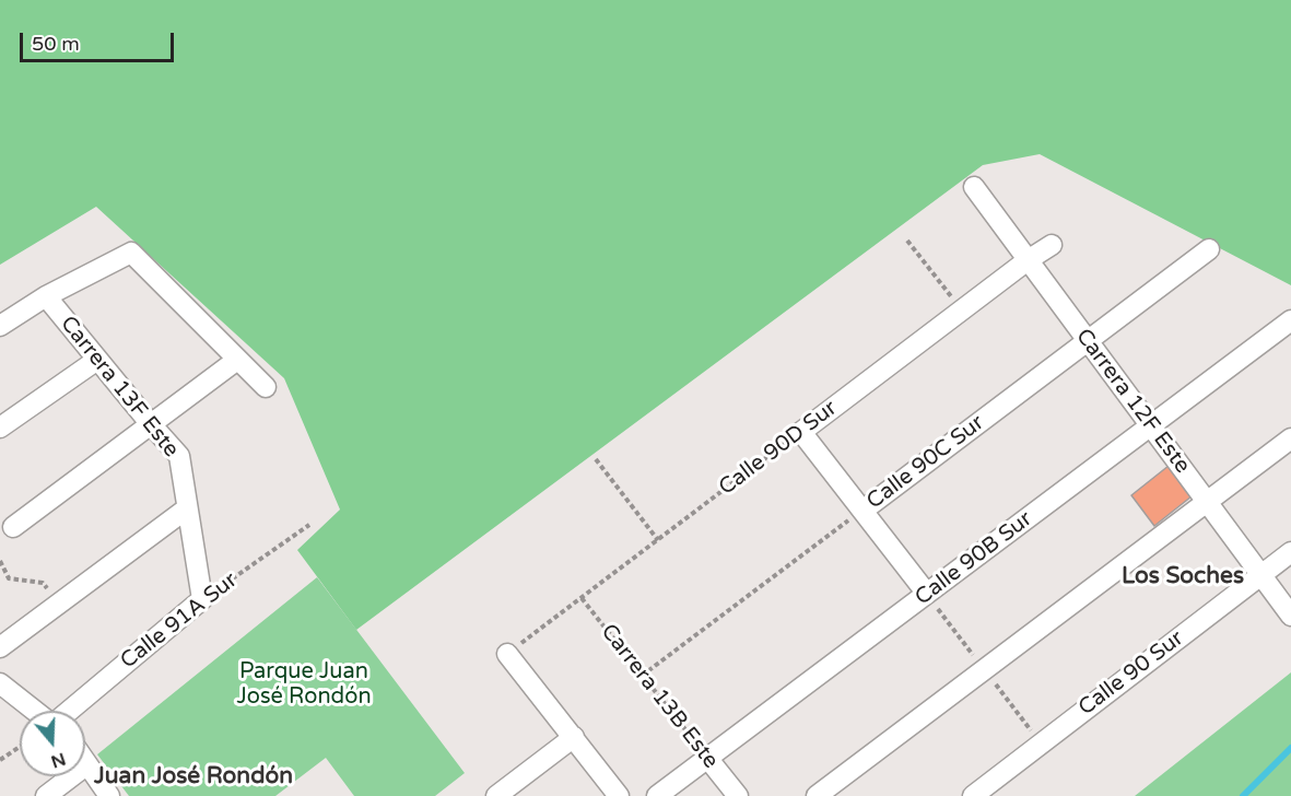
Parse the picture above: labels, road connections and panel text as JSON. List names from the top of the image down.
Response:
{
  "streets": {
    "street": [
      "Carrera 13F Este",
      "Carrera 12F Este",
      "Calle 90D Sur",
      "Calle 90C Sur",
      "Calle 90B Sur",
      "Calle 91A Sur",
      "Calle 90 Sur",
      "Carrera 13B Este"
    ]
  },
  "crossings": [
    ["Carrera 13F Este", "Calle 91A Sur"],
    ["Carrera 12F Este", "Calle 90D Sur"],
    ["Carrera 12F Este", "Calle 90C Sur"],
    ["Carrera 12F Este", "Calle 90B Sur"],
    ["Carrera 12F Este", "Calle 90 Sur"],
    ["Calle 90D Sur", "Carrera 13B Este"],
    ["Calle 90C Sur", "Carrera 13B Este"],
    ["Calle 90B Sur", "Carrera 13B Este"]
  ],
  "districts": ["Los Soches", "Juan José Rondón"],
  "parks": ["Parque Juan José Rondón"],
  "scale_bar": "50 m",
  "north": "bottom"
}
